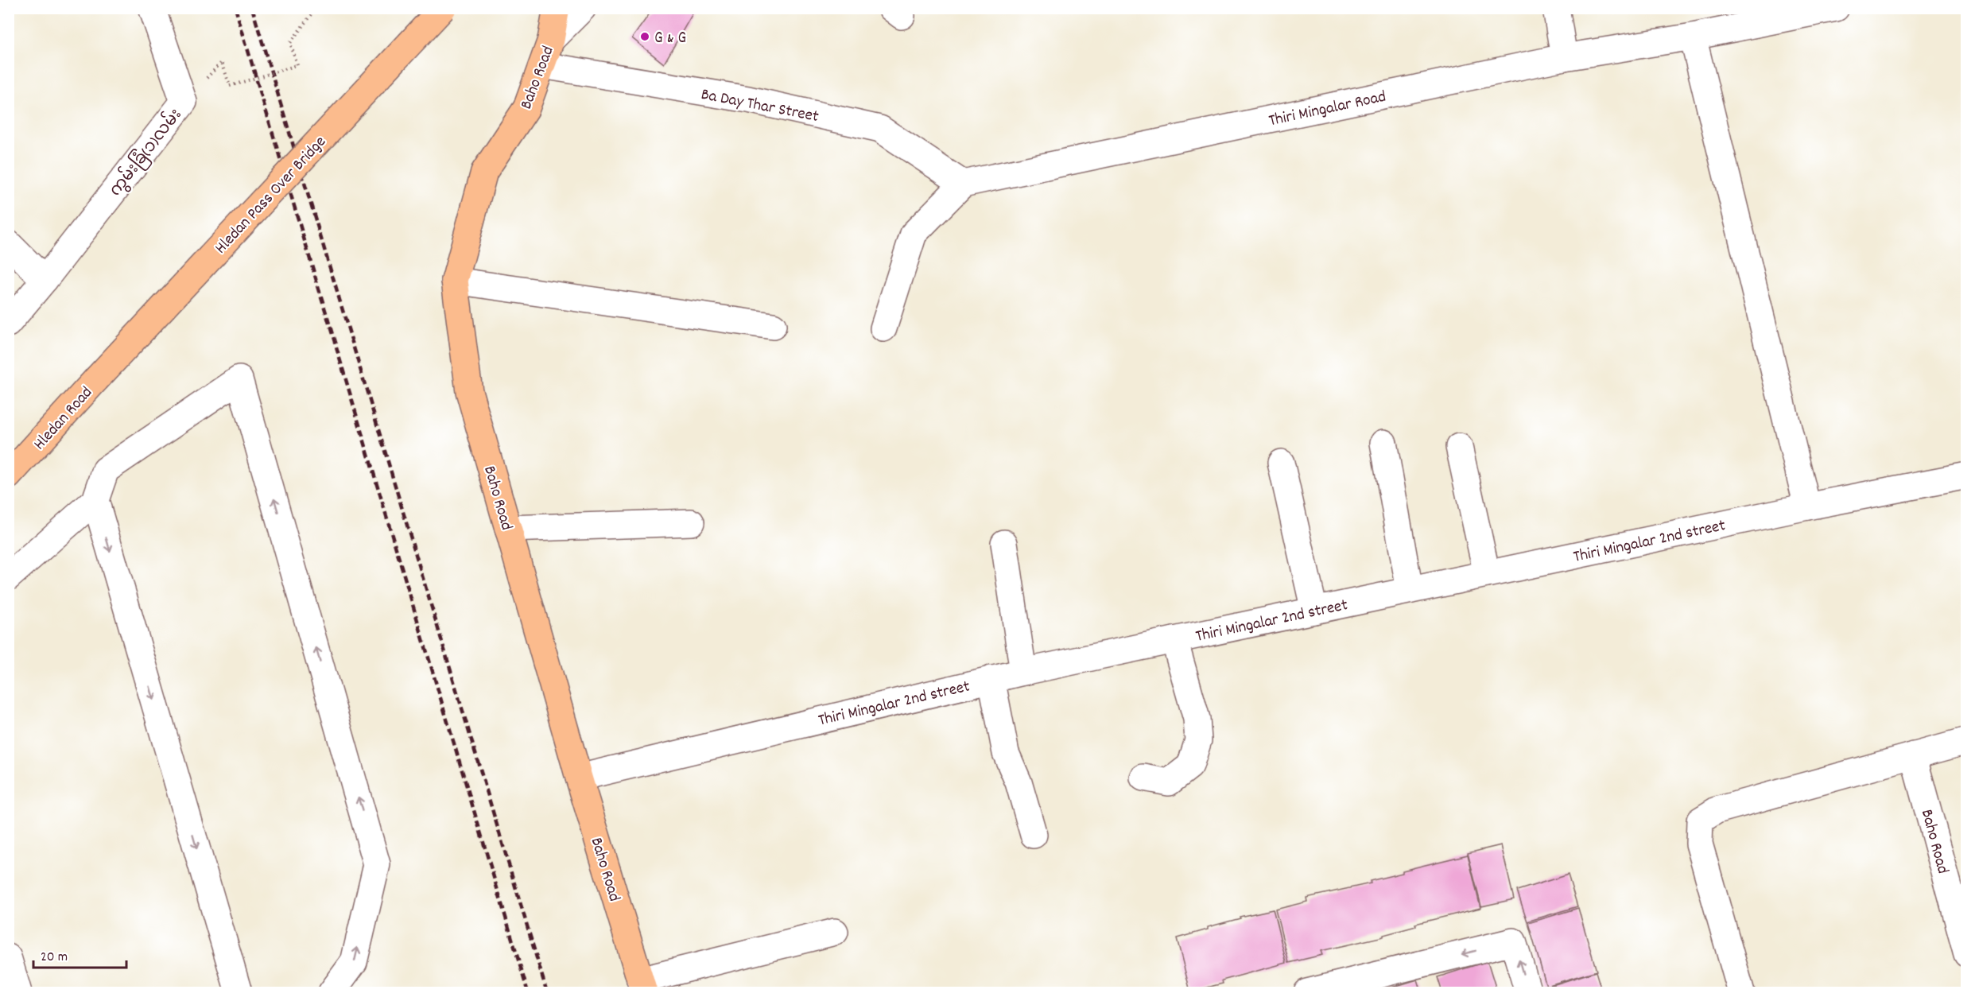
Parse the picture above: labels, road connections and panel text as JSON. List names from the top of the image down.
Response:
{
  "streets": {
    "main road": ["Baho Road", "Hledan Pass Over Bridge", "Hledan Road"],
    "street": [
      "Ba Day Thar Street",
      "Thiri Mingalar Road",
      "ကွမ်းခြံ(၁)လမ်း",
      "Thiri Mingalar 2nd street"
    ]
  },
  "crossings": [
    ["Baho Road", "Ba Day Thar Street"],
    ["Baho Road", "Thiri Mingalar 2nd street"],
    ["Ba Day Thar Street", "Thiri Mingalar Road"],
    ["Hledan Pass Over Bridge", "Hledan Road"]
  ],
  "places": ["G & G"],
  "scale_bar": "20 m"
}
